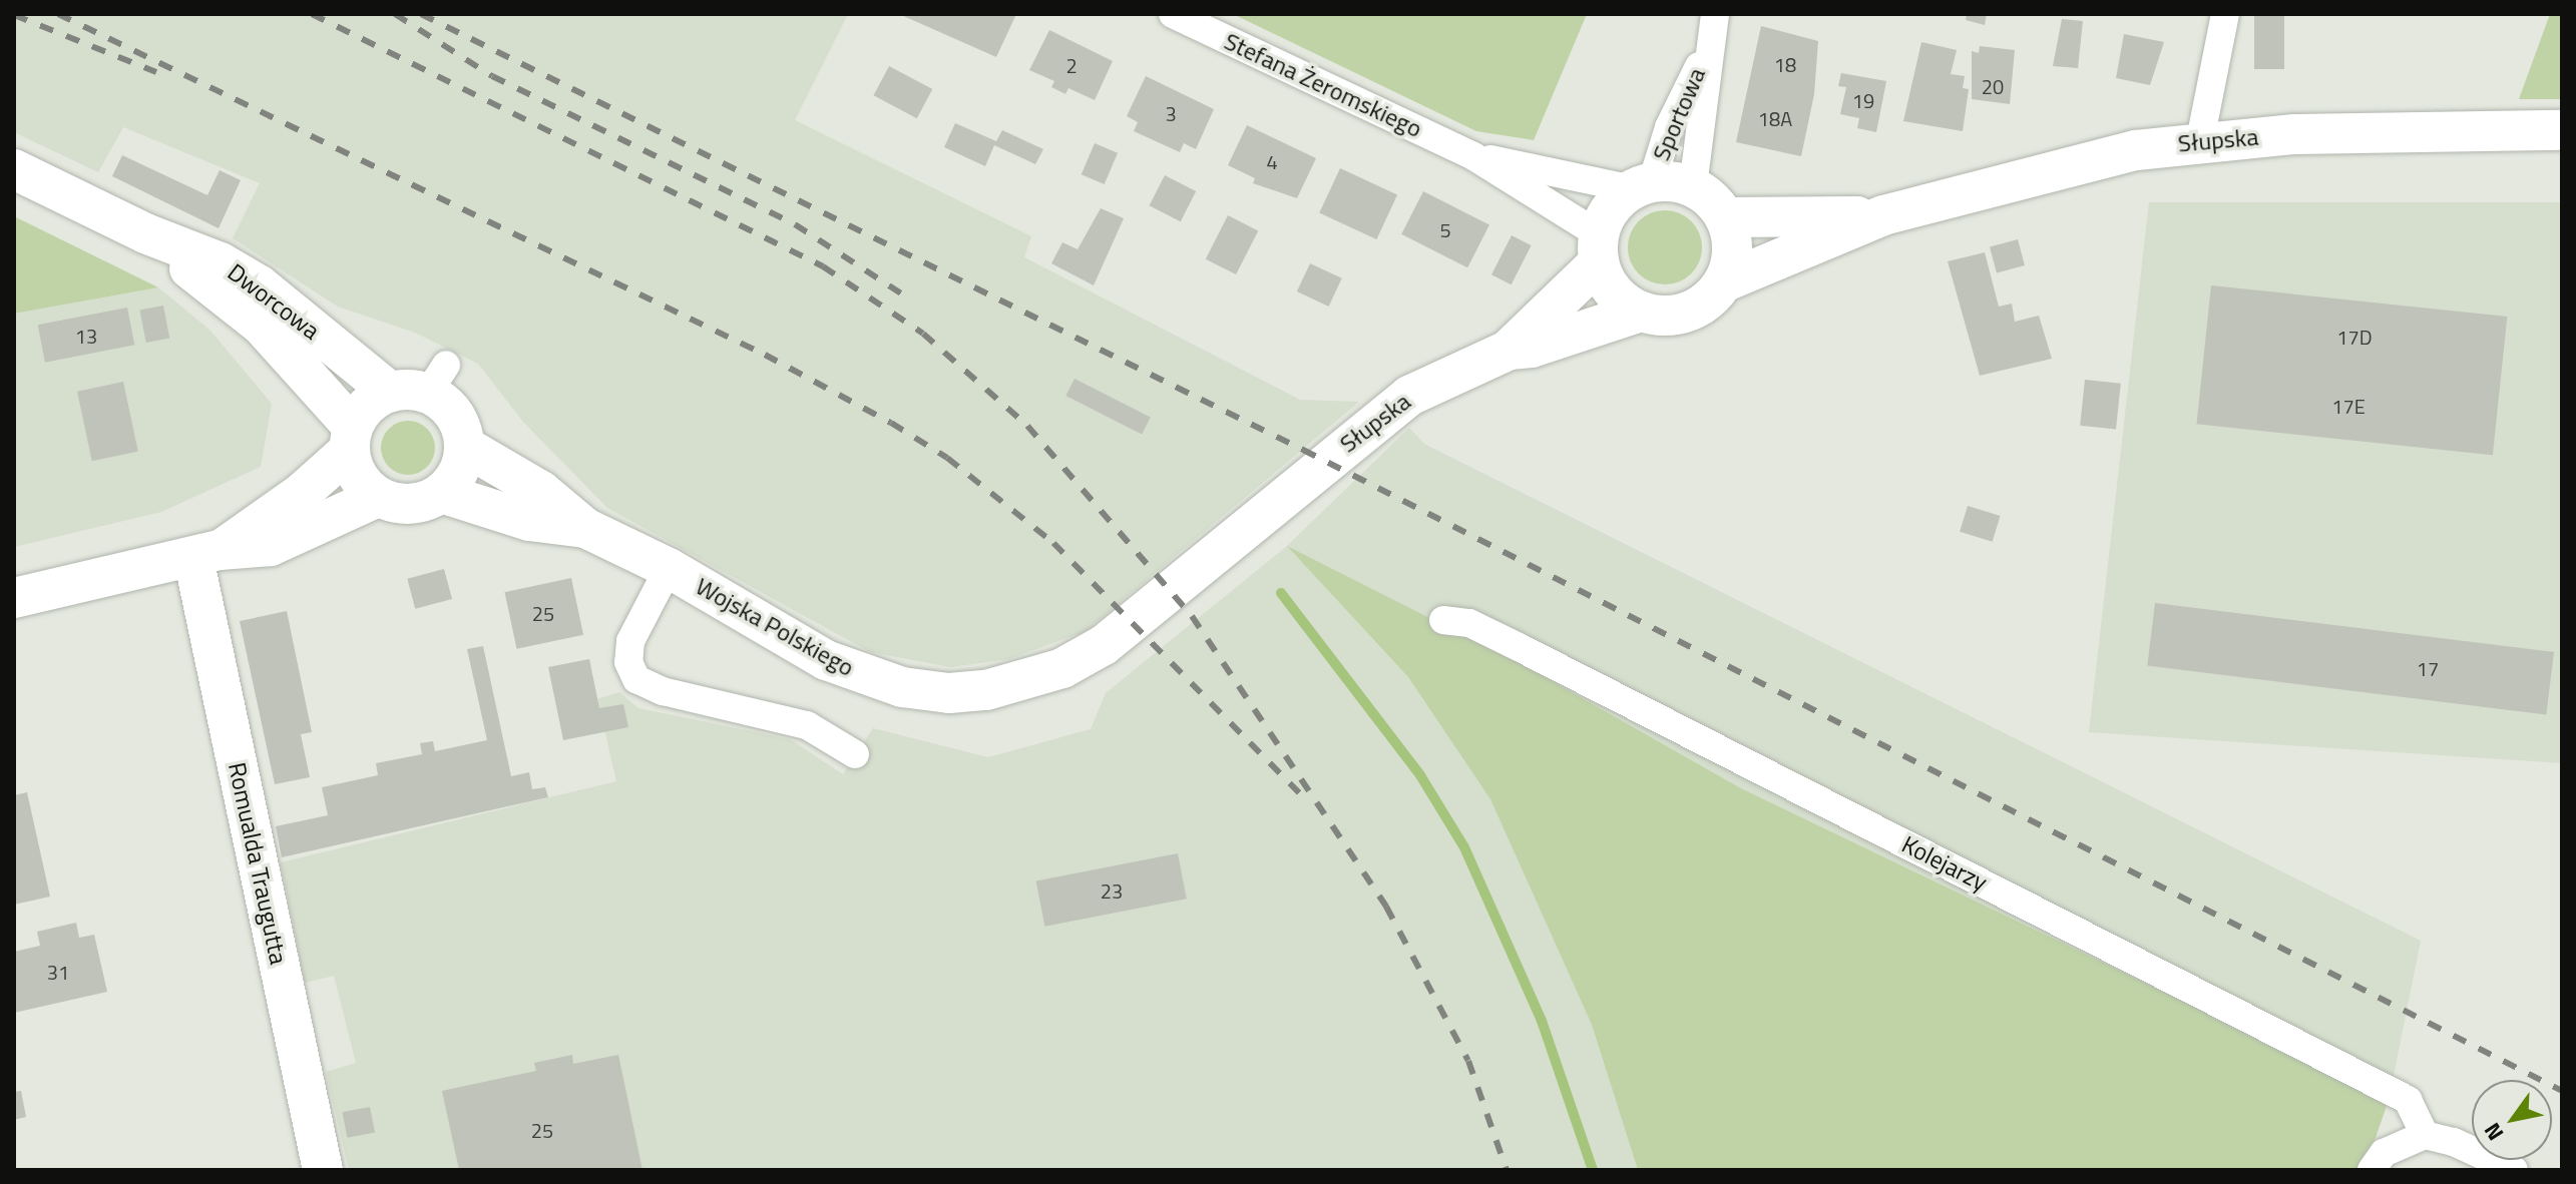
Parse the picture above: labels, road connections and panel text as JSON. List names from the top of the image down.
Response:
{
  "streets": {
    "street": [
      "Stefana Żeromskiego",
      "Sportowa",
      "Słupska",
      "Dworcowa",
      "Wojska Polskiego",
      "Romualda Traugutta",
      "Kolejarzy"
    ]
  },
  "crossings": [
    ["Stefana Żeromskiego", "Sportowa"],
    ["Stefana Żeromskiego", "Słupska"],
    ["Sportowa", "Słupska"],
    ["Słupska", "Wojska Polskiego"],
    ["Dworcowa", "Wojska Polskiego"]
  ],
  "house_numbers": [
    "18",
    "2",
    "20",
    "19",
    "3",
    "18A",
    "4",
    "5",
    "13",
    "17D",
    "17E",
    "25",
    "17",
    "23",
    "31",
    "25"
  ],
  "north": "bottom left"
}
